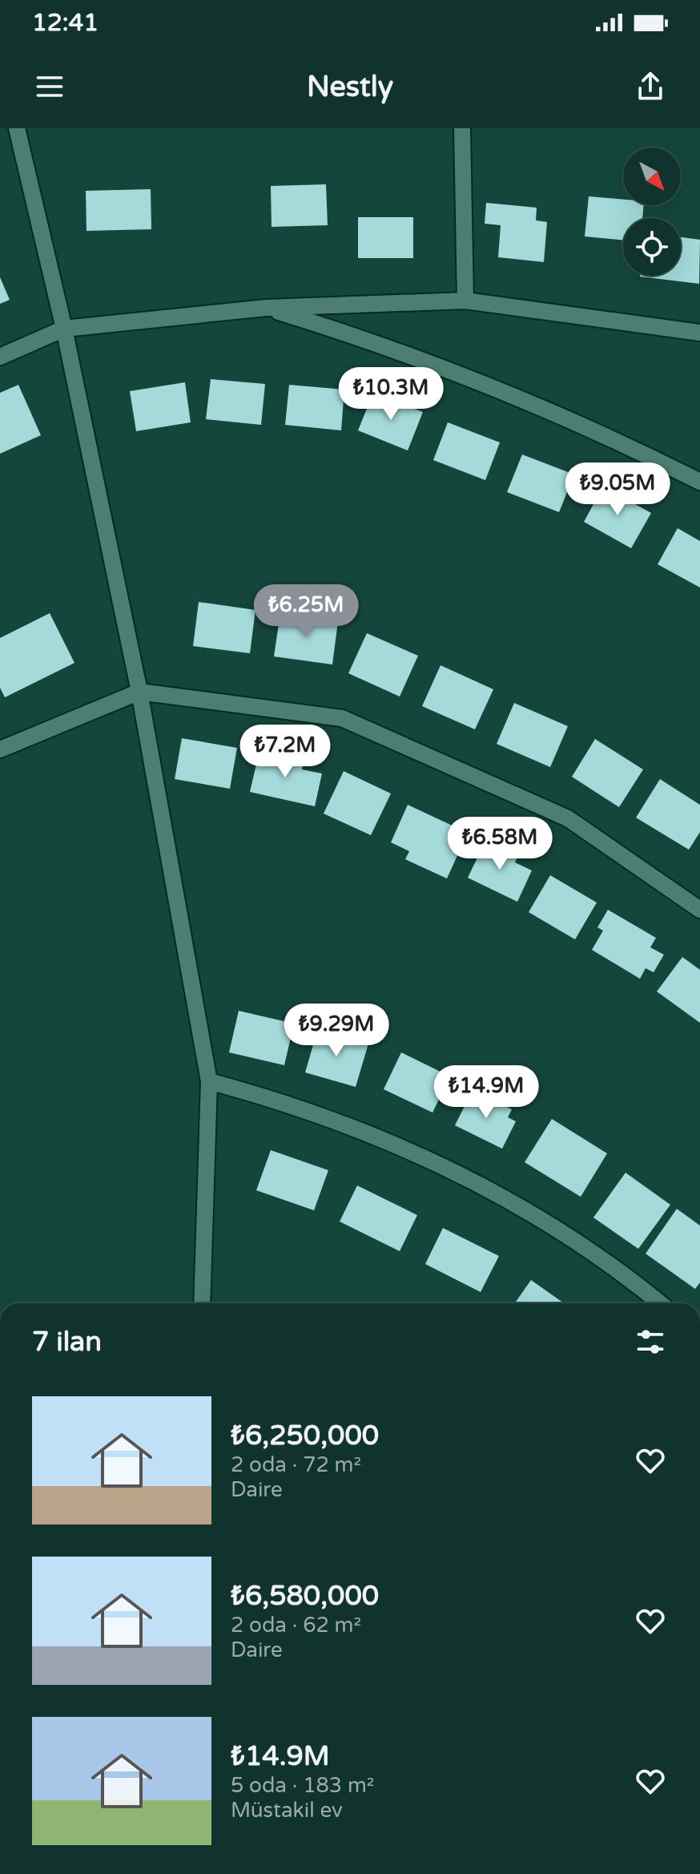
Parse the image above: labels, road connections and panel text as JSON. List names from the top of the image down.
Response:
{
  "north": "bottom right",
  "page": {
    "status": "12:41",
    "header": "Nestly",
    "price": [
      "₺10.3M",
      "₺9.05M",
      "₺6.25M",
      "₺7.2M",
      "₺6.58M",
      "₺9.29M",
      "₺14.9M"
    ],
    "heading": "7 ilan",
    "list": [
      {
        "name": "₺6,250,000",
        "note": "2 oda · 72 m² · Daire"
      },
      {
        "name": "₺6,580,000",
        "note": "2 oda · 62 m² · Daire"
      },
      {
        "name": "₺14.9M",
        "note": "5 oda · 183 m² · Müstakil ev"
      }
    ]
  }
}
